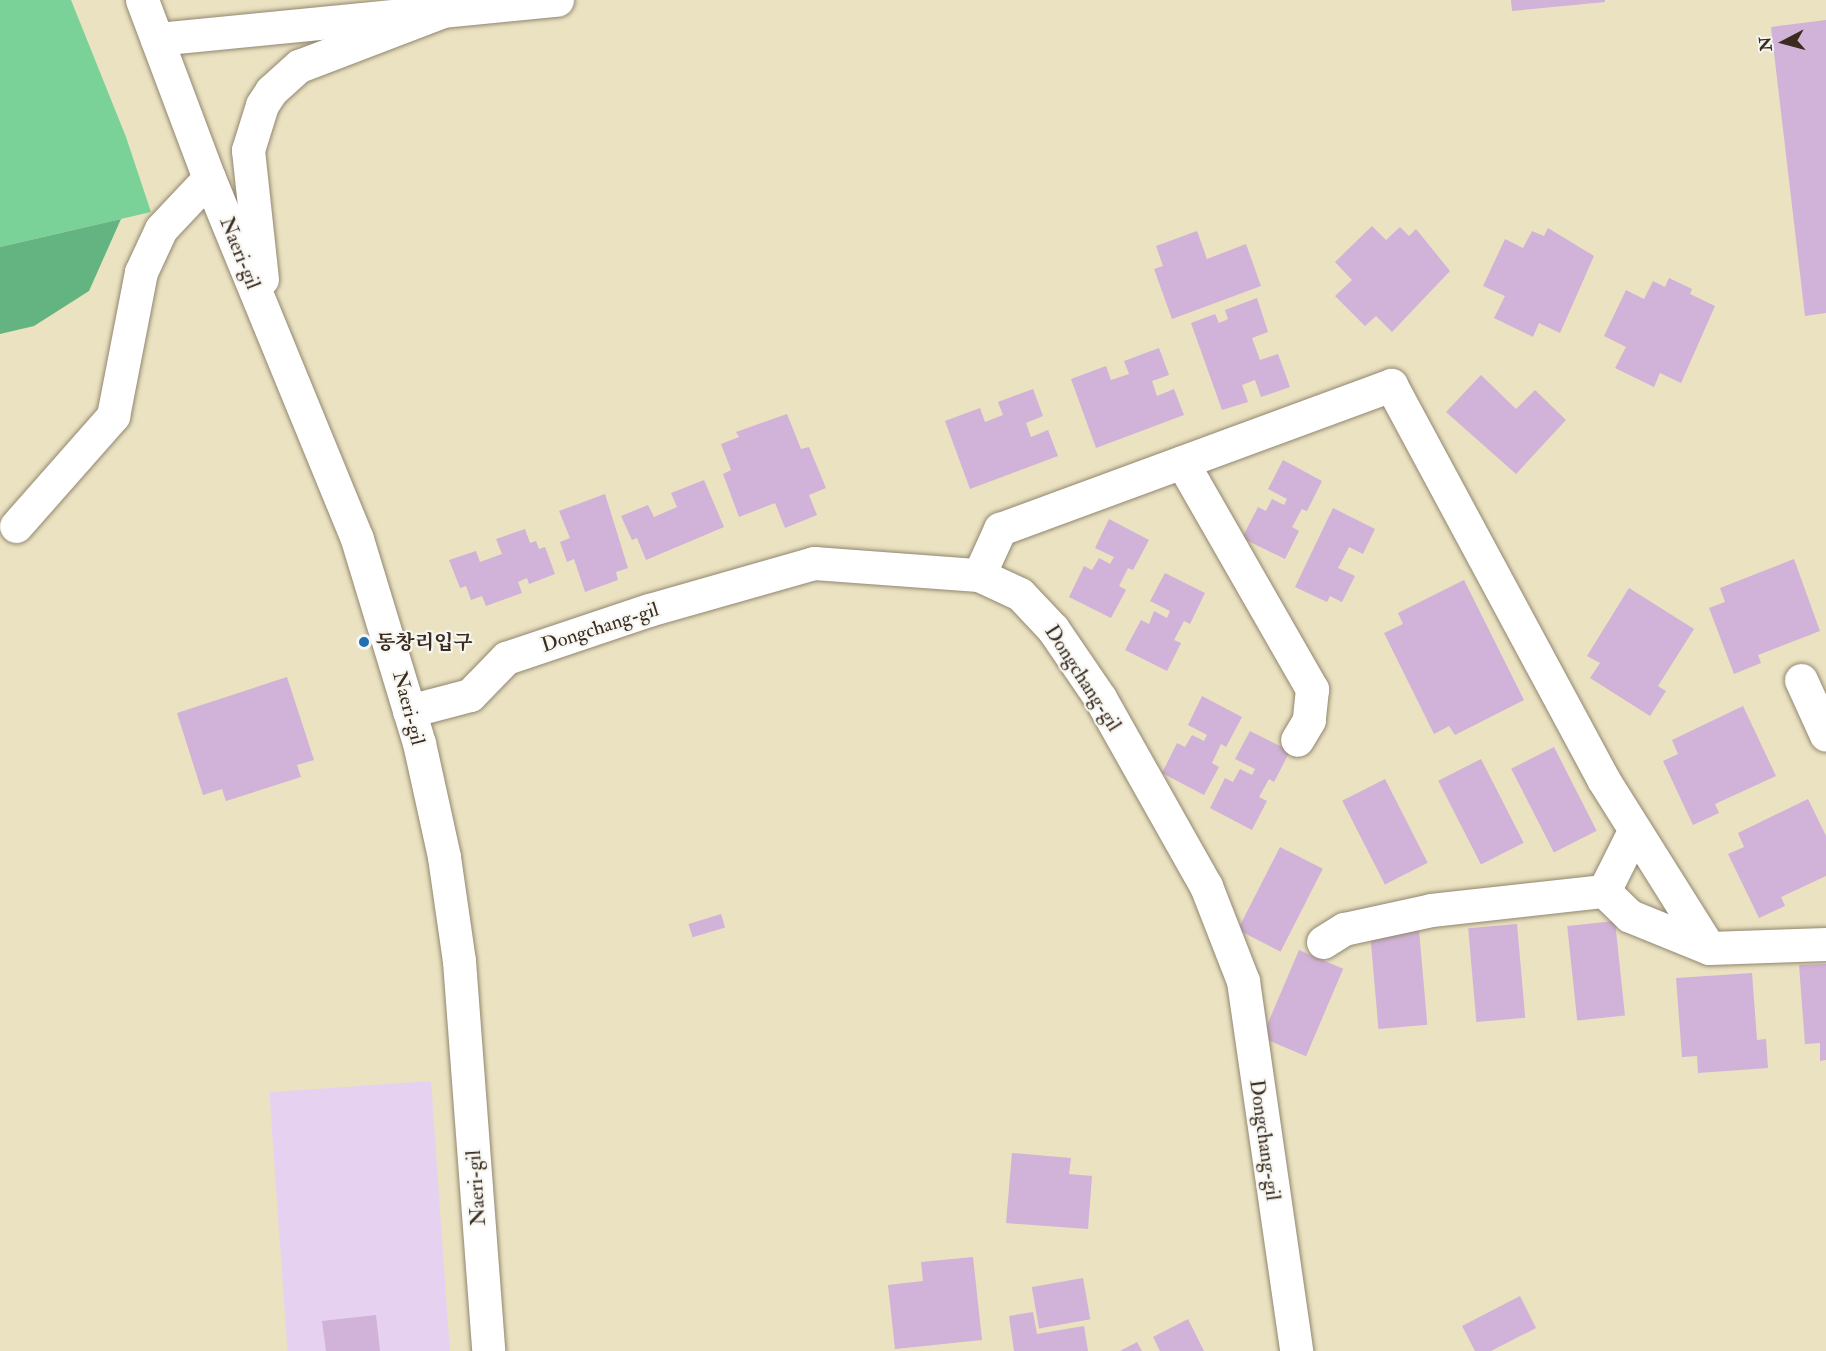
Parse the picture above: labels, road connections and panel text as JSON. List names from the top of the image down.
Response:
{
  "streets": {
    "street": ["Naeri-gil", "Dongchang-gil"]
  },
  "crossings": [
    ["Naeri-gil", "Dongchang-gil"]
  ],
  "places": ["동창리입구"],
  "north": "left"
}
